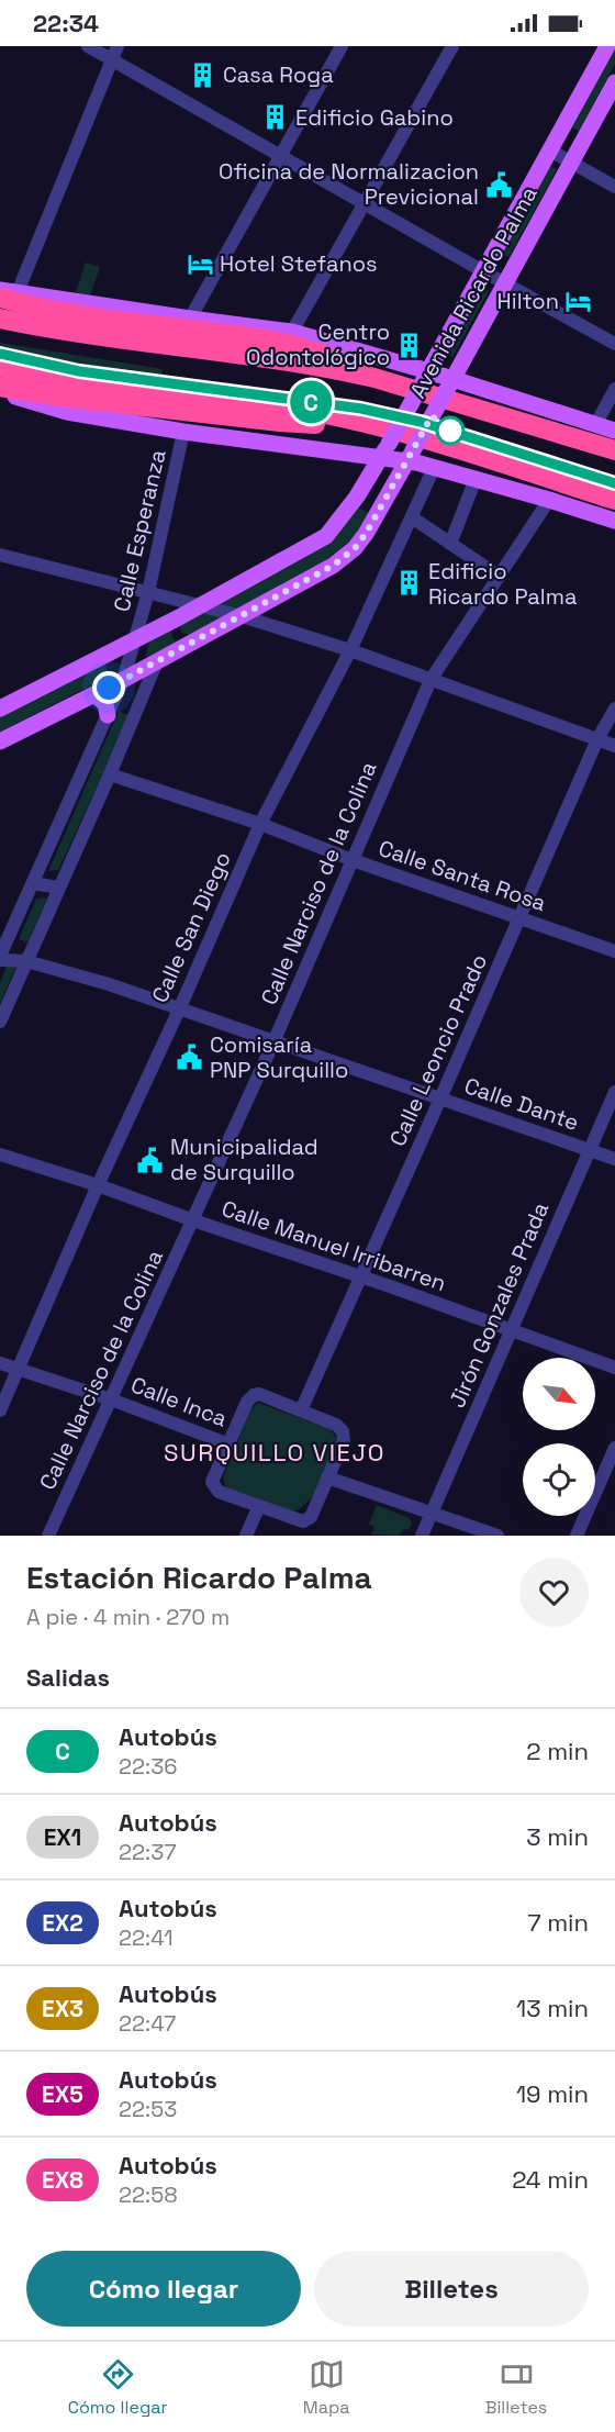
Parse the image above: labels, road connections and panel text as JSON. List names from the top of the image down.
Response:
{
  "streets": {
    "main road": ["Avenida Ricardo Palma"],
    "street": [
      "Calle Esperanza",
      "Calle Santa Rosa",
      "Calle Narciso de la Colina",
      "Calle San Diego",
      "Calle Leoncio Prado",
      "Calle Dante",
      "Calle Manuel Irribarren",
      "Jirón Gonzales Prada",
      "Calle Inca"
    ]
  },
  "crossings": [
    ["Avenida Ricardo Palma", "Calle Esperanza"],
    ["Calle Santa Rosa", "Calle Narciso de la Colina"],
    ["Calle Santa Rosa", "Calle San Diego"],
    ["Calle Santa Rosa", "Calle Leoncio Prado"],
    ["Calle Narciso de la Colina", "Calle Dante"],
    ["Calle Narciso de la Colina", "Calle Manuel Irribarren"],
    ["Calle Narciso de la Colina", "Calle Inca"],
    ["Calle San Diego", "Calle Dante"],
    ["Calle San Diego", "Calle Manuel Irribarren"],
    ["Calle San Diego", "Calle Inca"],
    ["Calle Leoncio Prado", "Calle Dante"],
    ["Calle Leoncio Prado", "Calle Manuel Irribarren"],
    ["Calle Leoncio Prado", "Calle Inca"],
    ["Calle Dante", "Jirón Gonzales Prada"],
    ["Calle Manuel Irribarren", "Jirón Gonzales Prada"]
  ],
  "districts": ["SURQUILLO VIEJO"],
  "places": {
    "building": [
      "Casa Roga",
      "Edificio Gabino",
      "Centro Odontológico",
      "Edificio Ricardo Palma"
    ],
    "public building": ["Oficina de Normalizacion Previcional", "Comisaría PNP Surquillo", "Municipalidad de Surquillo"],
    "hotel": ["Hotel Stefanos", "Hilton"]
  },
  "lines": ["bus line C"],
  "north": "bottom right",
  "page": {
    "status": "22:34",
    "on_map": "C",
    "heading": [
      ["Estación Ricardo Palma", "A pie · 4 min · 270 m"],
      "Salidas"
    ],
    "list": [
      {
        "mark": "C",
        "name": "Autobús",
        "note": "22:36",
        "value": "2 min"
      },
      {
        "mark": "EX1",
        "name": "Autobús",
        "note": "22:37",
        "value": "3 min"
      },
      {
        "mark": "EX2",
        "name": "Autobús",
        "note": "22:41",
        "value": "7 min"
      },
      {
        "mark": "EX3",
        "name": "Autobús",
        "note": "22:47",
        "value": "13 min"
      },
      {
        "mark": "EX5",
        "name": "Autobús",
        "note": "22:53",
        "value": "19 min"
      },
      {
        "mark": "EX8",
        "name": "Autobús",
        "note": "22:58",
        "value": "24 min"
      }
    ],
    "buttons": ["Cómo llegar", "Billetes"],
    "tabs": ["Cómo llegar", "Mapa", "Billetes"]
  }
}
